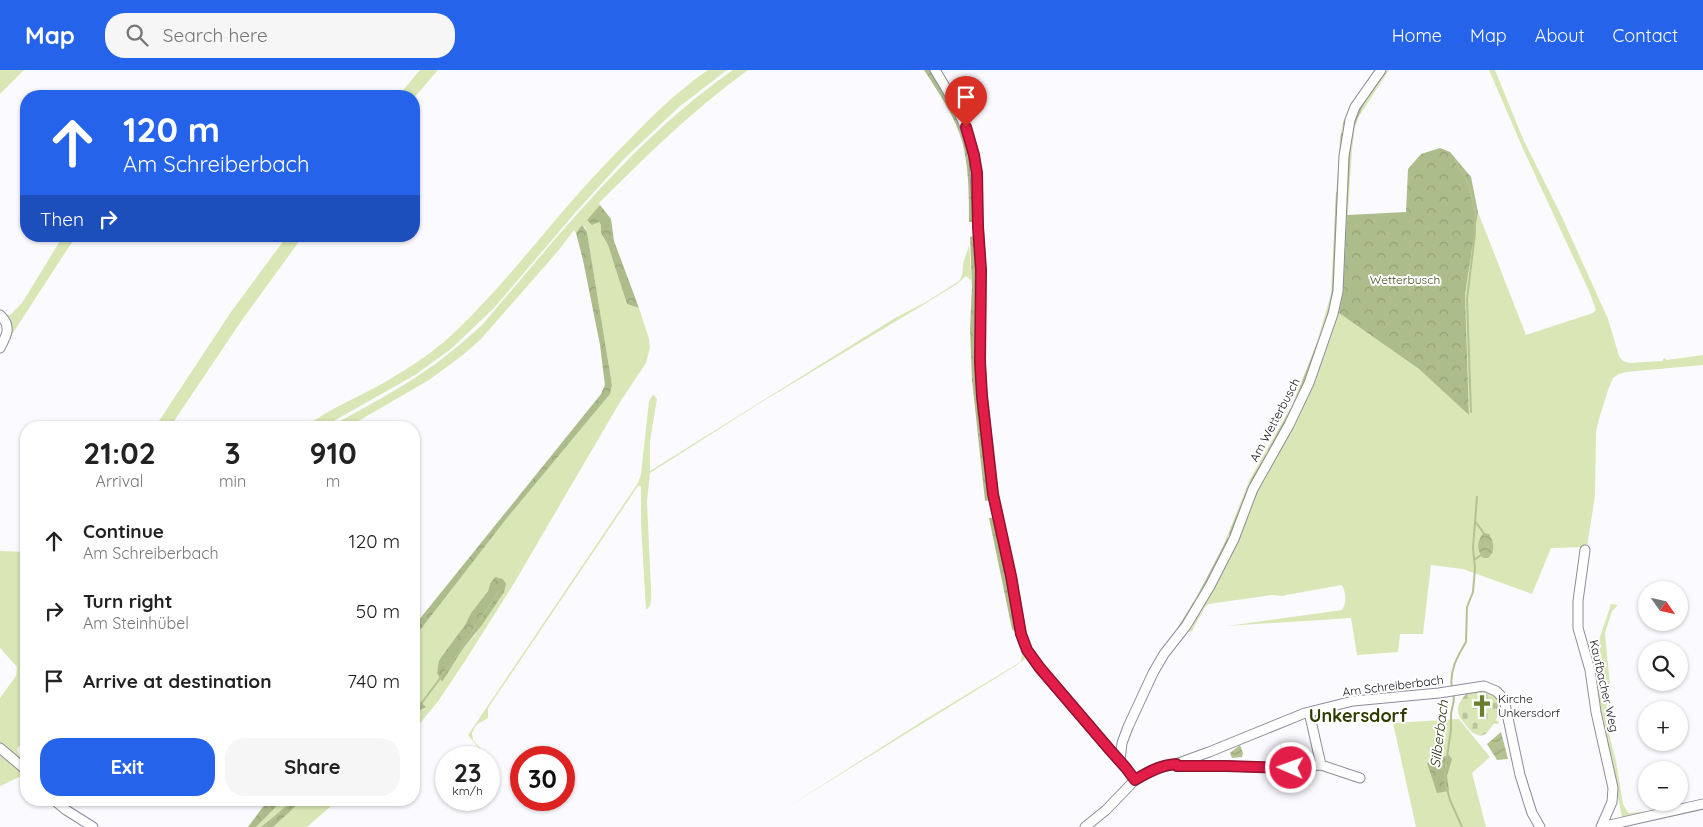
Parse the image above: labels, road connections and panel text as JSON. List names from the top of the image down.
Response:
{
  "streets": {
    "street": ["Am Wetterbusch", "Am Schreiberbach", "Kaufbacher Weg"]
  },
  "districts": ["Unkersdorf"],
  "water": ["Silberbach"],
  "parks": ["Wetterbusch"],
  "places": {
    "church": ["Kirche Unkersdorf"]
  },
  "north": "bottom right",
  "page": {
    "header": "Map",
    "search": "Search here",
    "nav": [
      "Home",
      "Map",
      "About",
      "Contact"
    ],
    "turn": ["120 m", "Am Schreiberbach"],
    "then": "Then",
    "eta": [
      "21:02",
      "Arrival",
      "3",
      "min",
      "910",
      "m"
    ],
    "list": [
      {
        "name": "Continue",
        "note": "Am Schreiberbach",
        "value": "120 m"
      },
      {
        "name": "Turn right",
        "note": "Am Steinhübel",
        "value": "50 m"
      },
      {
        "name": "Arrive at destination",
        "value": "740 m"
      }
    ],
    "map_buttons": ["+", "−"],
    "buttons": ["Exit", "Share"],
    "speed": "23 km/h",
    "limit": "30"
  }
}
